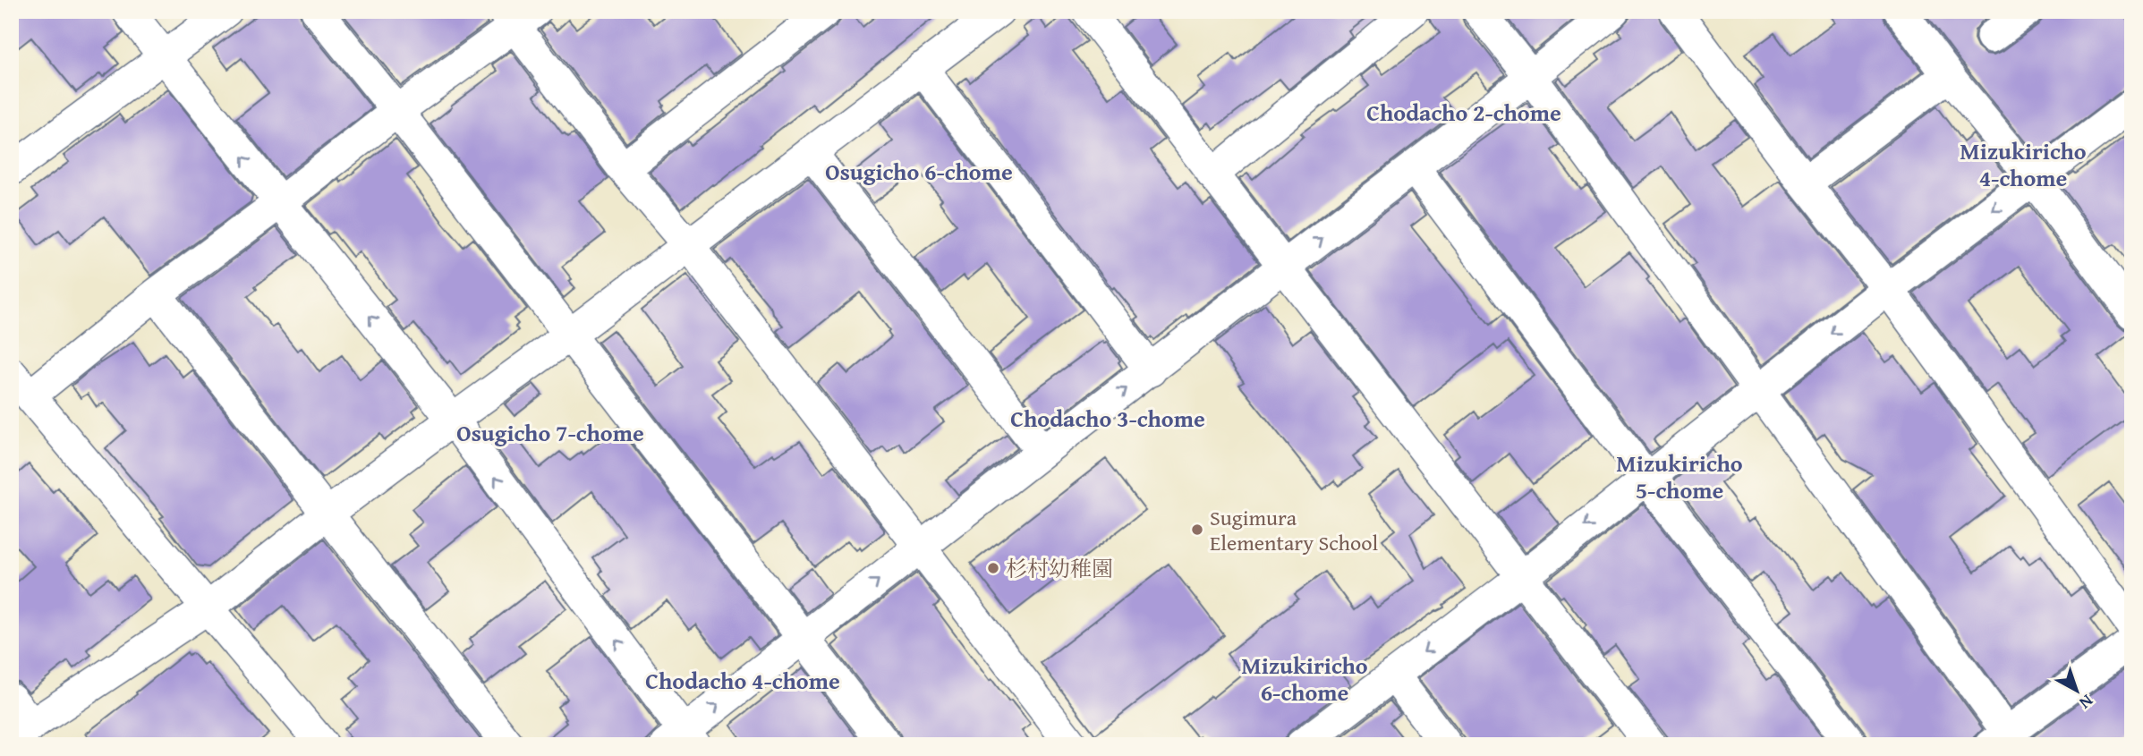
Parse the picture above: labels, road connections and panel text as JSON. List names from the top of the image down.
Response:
{
  "districts": [
    "Chodacho 2-chome",
    "Mizukiricho 4-chome",
    "Osugicho 6-chome",
    "Chodacho 3-chome",
    "Osugicho 7-chome",
    "Mizukiricho 5-chome",
    "Mizukiricho 6-chome",
    "Chodacho 4-chome"
  ],
  "places": ["Sugimura Elementary School", "杉村幼稚園"],
  "north": "bottom right"
}
